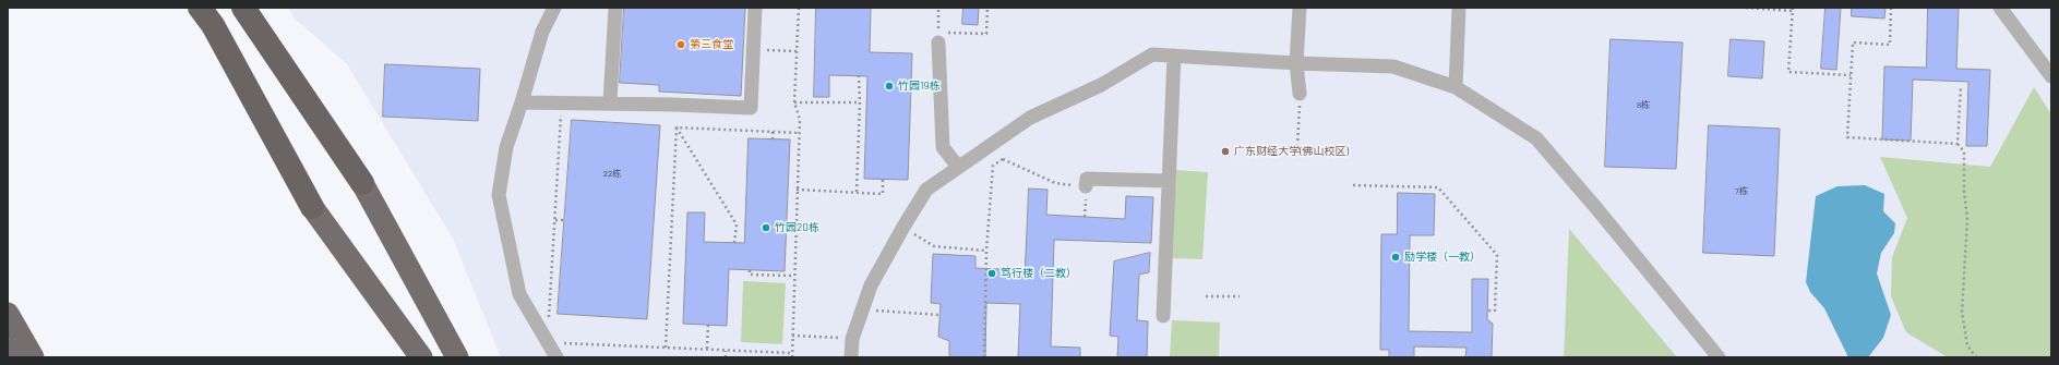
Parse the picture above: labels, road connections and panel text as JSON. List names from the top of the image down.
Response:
{
  "places": [
    "第三食堂",
    "竹园19栋",
    "广东财经大学(佛山校区)",
    "竹园20栋",
    "励学楼（一教）",
    "笃行楼（二教）"
  ],
  "house_numbers": ["8栋", "22栋", "7栋"]
}
